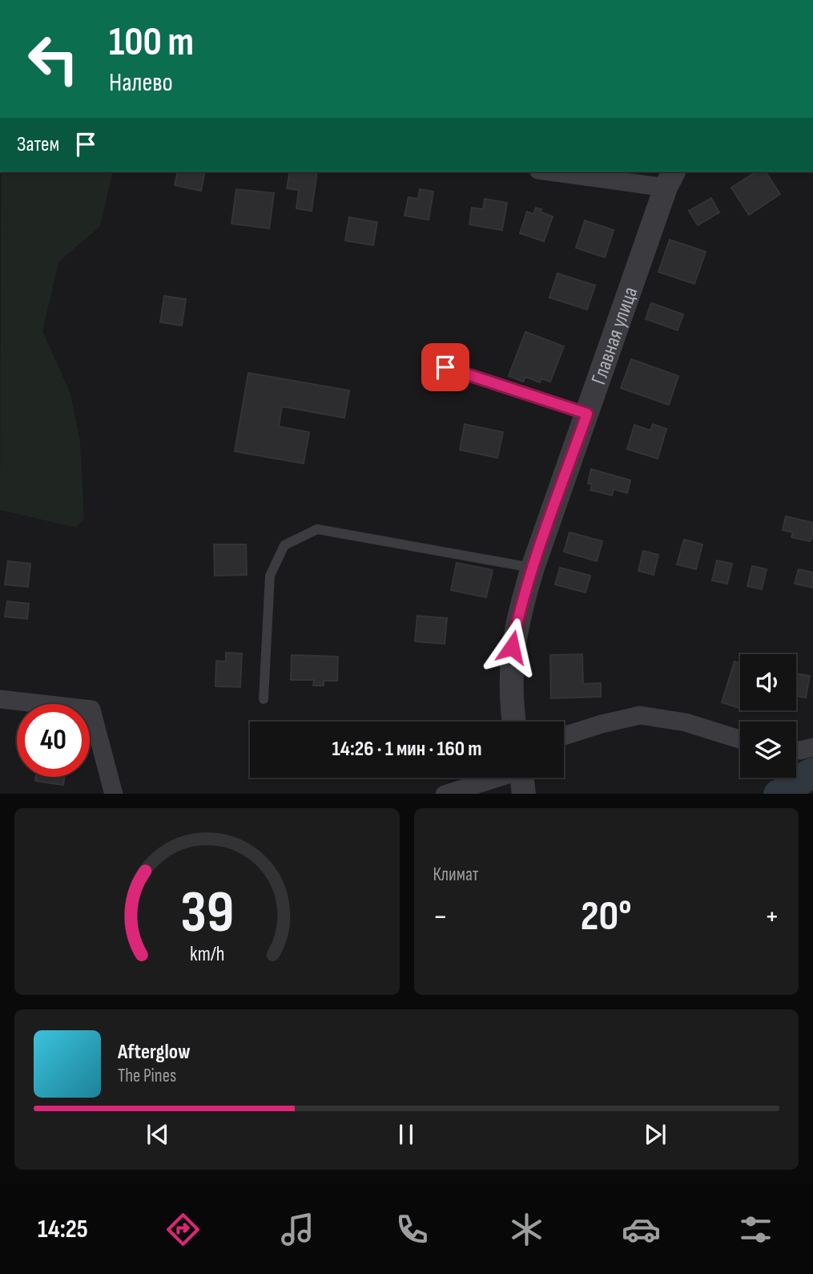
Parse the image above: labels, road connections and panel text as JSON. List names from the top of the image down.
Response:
{
  "streets": {
    "street": ["Главная улица"]
  },
  "page": {
    "turn": ["100 m", "Налево"],
    "then": "Затем",
    "limit": "40",
    "trip": "14:26 · 1 мин · 160 m",
    "tile": "Климат",
    "heat": ["−", "20°", "+"],
    "song": ["Afterglow", "The Pines"],
    "tabs": "14:25",
    "gauge": ["39", "km/h"]
  }
}
